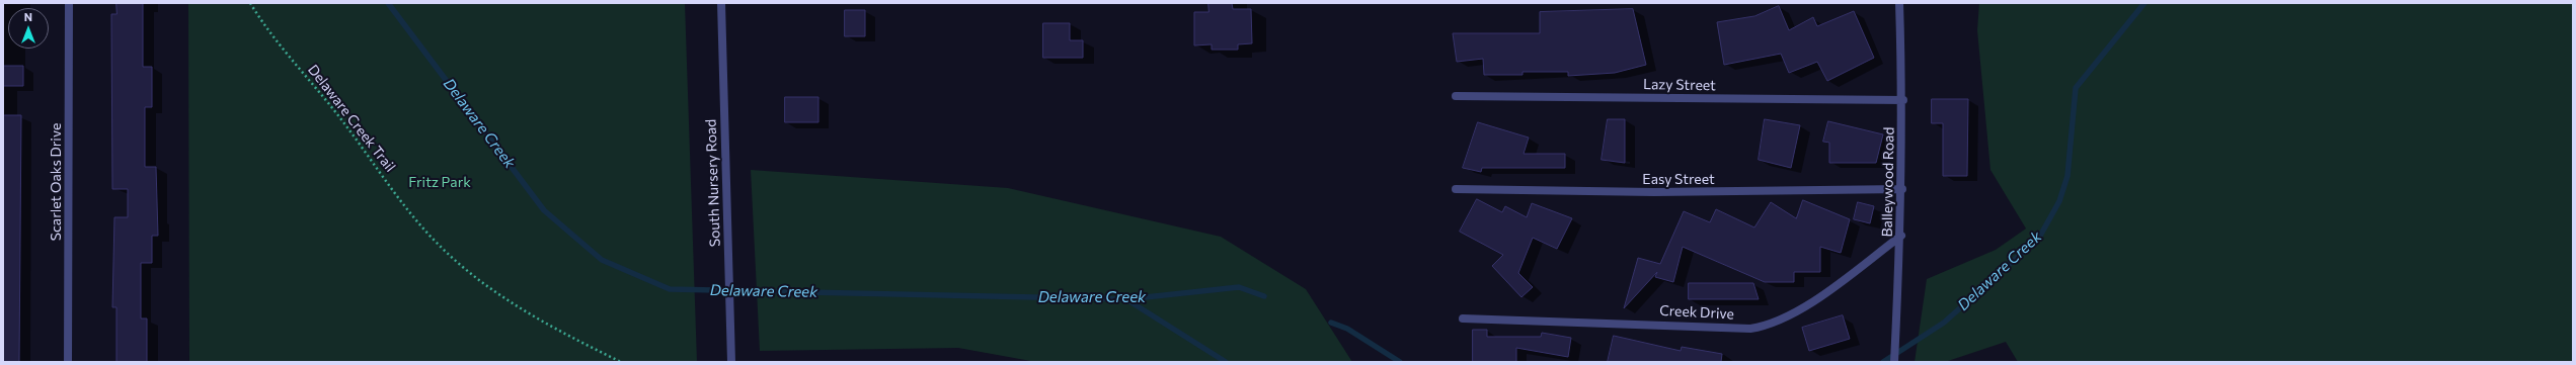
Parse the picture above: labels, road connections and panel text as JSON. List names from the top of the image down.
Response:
{
  "streets": {
    "street": [
      "Lazy Street",
      "Easy Street",
      "Scarlet Oaks Drive",
      "Balleywood Road",
      "South Nursery Road",
      "Creek Drive"
    ],
    "path": ["Delaware Creek Trail"]
  },
  "crossings": [
    ["Lazy Street", "Balleywood Road"],
    ["Easy Street", "Balleywood Road"],
    ["Balleywood Road", "Creek Drive"]
  ],
  "water": ["Delaware Creek"],
  "parks": ["Fritz Park"],
  "north": "top"
}
